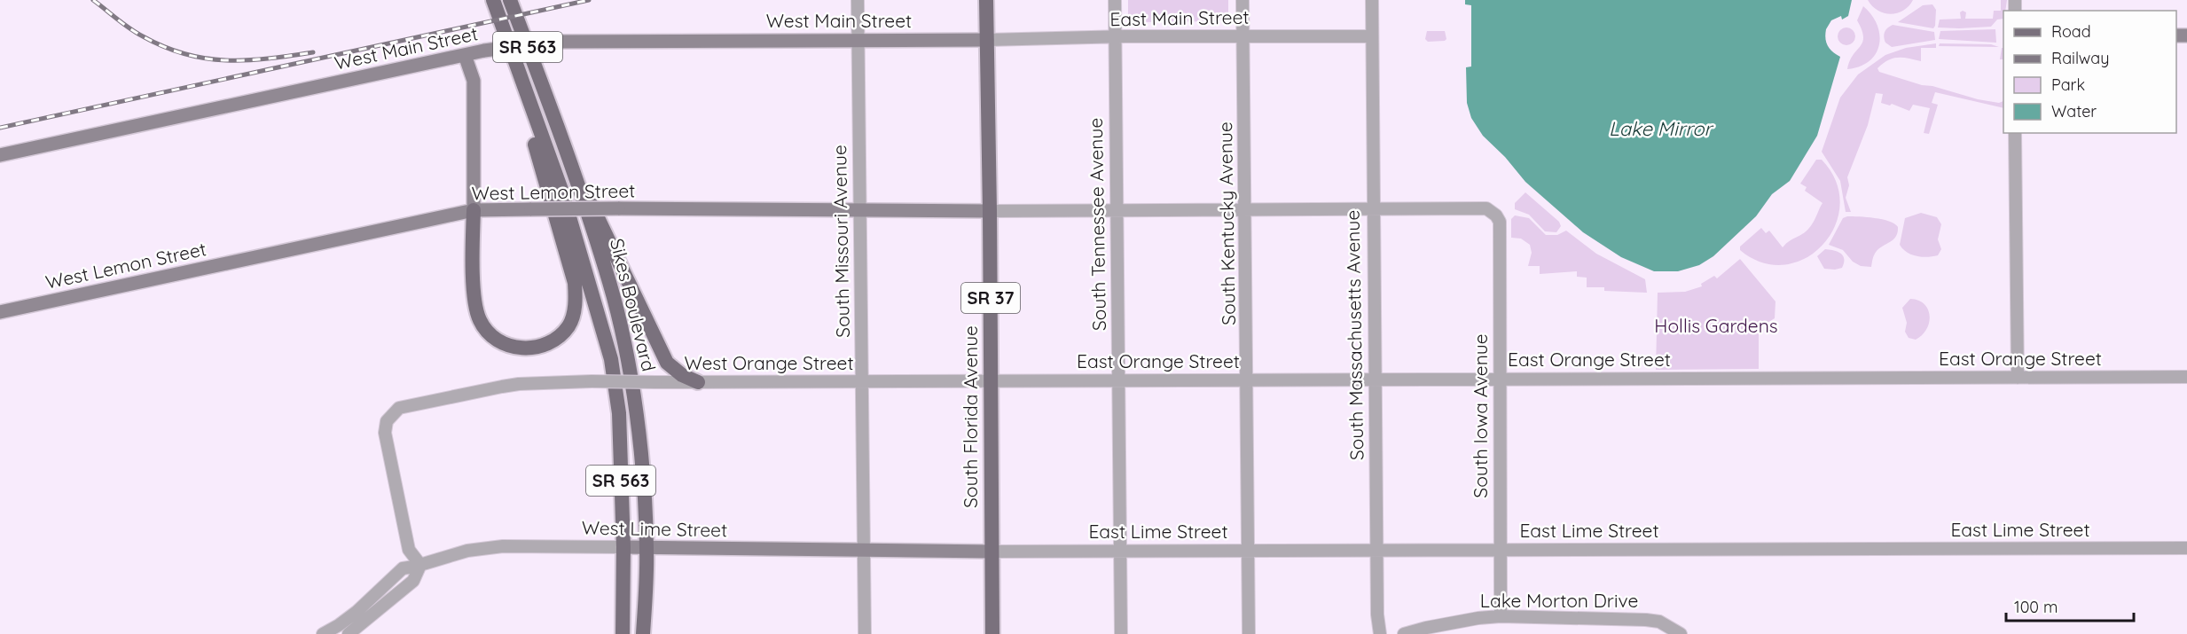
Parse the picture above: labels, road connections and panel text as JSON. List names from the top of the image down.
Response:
{
  "streets": {
    "main road": [
      "West Main Street",
      "SR 563",
      "West Lemon Street",
      "SR 37",
      "Sikes Boulevard",
      "South Florida Avenue",
      "West Lime Street"
    ],
    "street": [
      "East Main Street",
      "South Kentucky Avenue",
      "South Tennessee Avenue",
      "South Missouri Avenue",
      "South Massachusetts Avenue",
      "East Orange Street",
      "West Orange Street",
      "South Iowa Avenue",
      "East Lime Street",
      "Lake Morton Drive"
    ]
  },
  "crossings": [
    ["East Main Street", "West Main Street"],
    ["East Main Street", "South Kentucky Avenue"],
    ["East Main Street", "South Tennessee Avenue"],
    ["East Main Street", "South Massachusetts Avenue"],
    ["East Main Street", "South Florida Avenue"],
    ["West Main Street", "South Missouri Avenue"],
    ["West Main Street", "South Florida Avenue"],
    ["West Lemon Street", "South Missouri Avenue"],
    ["West Lemon Street", "South Florida Avenue"],
    ["South Kentucky Avenue", "East Orange Street"],
    ["South Kentucky Avenue", "East Lime Street"],
    ["South Tennessee Avenue", "East Orange Street"],
    ["South Tennessee Avenue", "East Lime Street"],
    ["South Missouri Avenue", "West Orange Street"],
    ["South Missouri Avenue", "West Lime Street"],
    ["Sikes Boulevard", "West Lime Street"],
    ["South Massachusetts Avenue", "East Orange Street"],
    ["South Massachusetts Avenue", "South Iowa Avenue"],
    ["South Massachusetts Avenue", "East Lime Street"],
    ["East Orange Street", "West Orange Street"],
    ["East Orange Street", "South Iowa Avenue"],
    ["East Orange Street", "South Florida Avenue"],
    ["West Orange Street", "South Florida Avenue"],
    ["West Orange Street", "West Lime Street"],
    ["South Iowa Avenue", "East Lime Street"],
    ["South Iowa Avenue", "Lake Morton Drive"],
    ["South Florida Avenue", "West Lime Street"],
    ["South Florida Avenue", "East Lime Street"],
    ["West Lime Street", "East Lime Street"]
  ],
  "water": ["Lake Mirror"],
  "parks": ["Hollis Gardens"],
  "legend": [
    "Road",
    "Railway",
    "Park",
    "Water"
  ],
  "scale_bar": "100 m"
}
